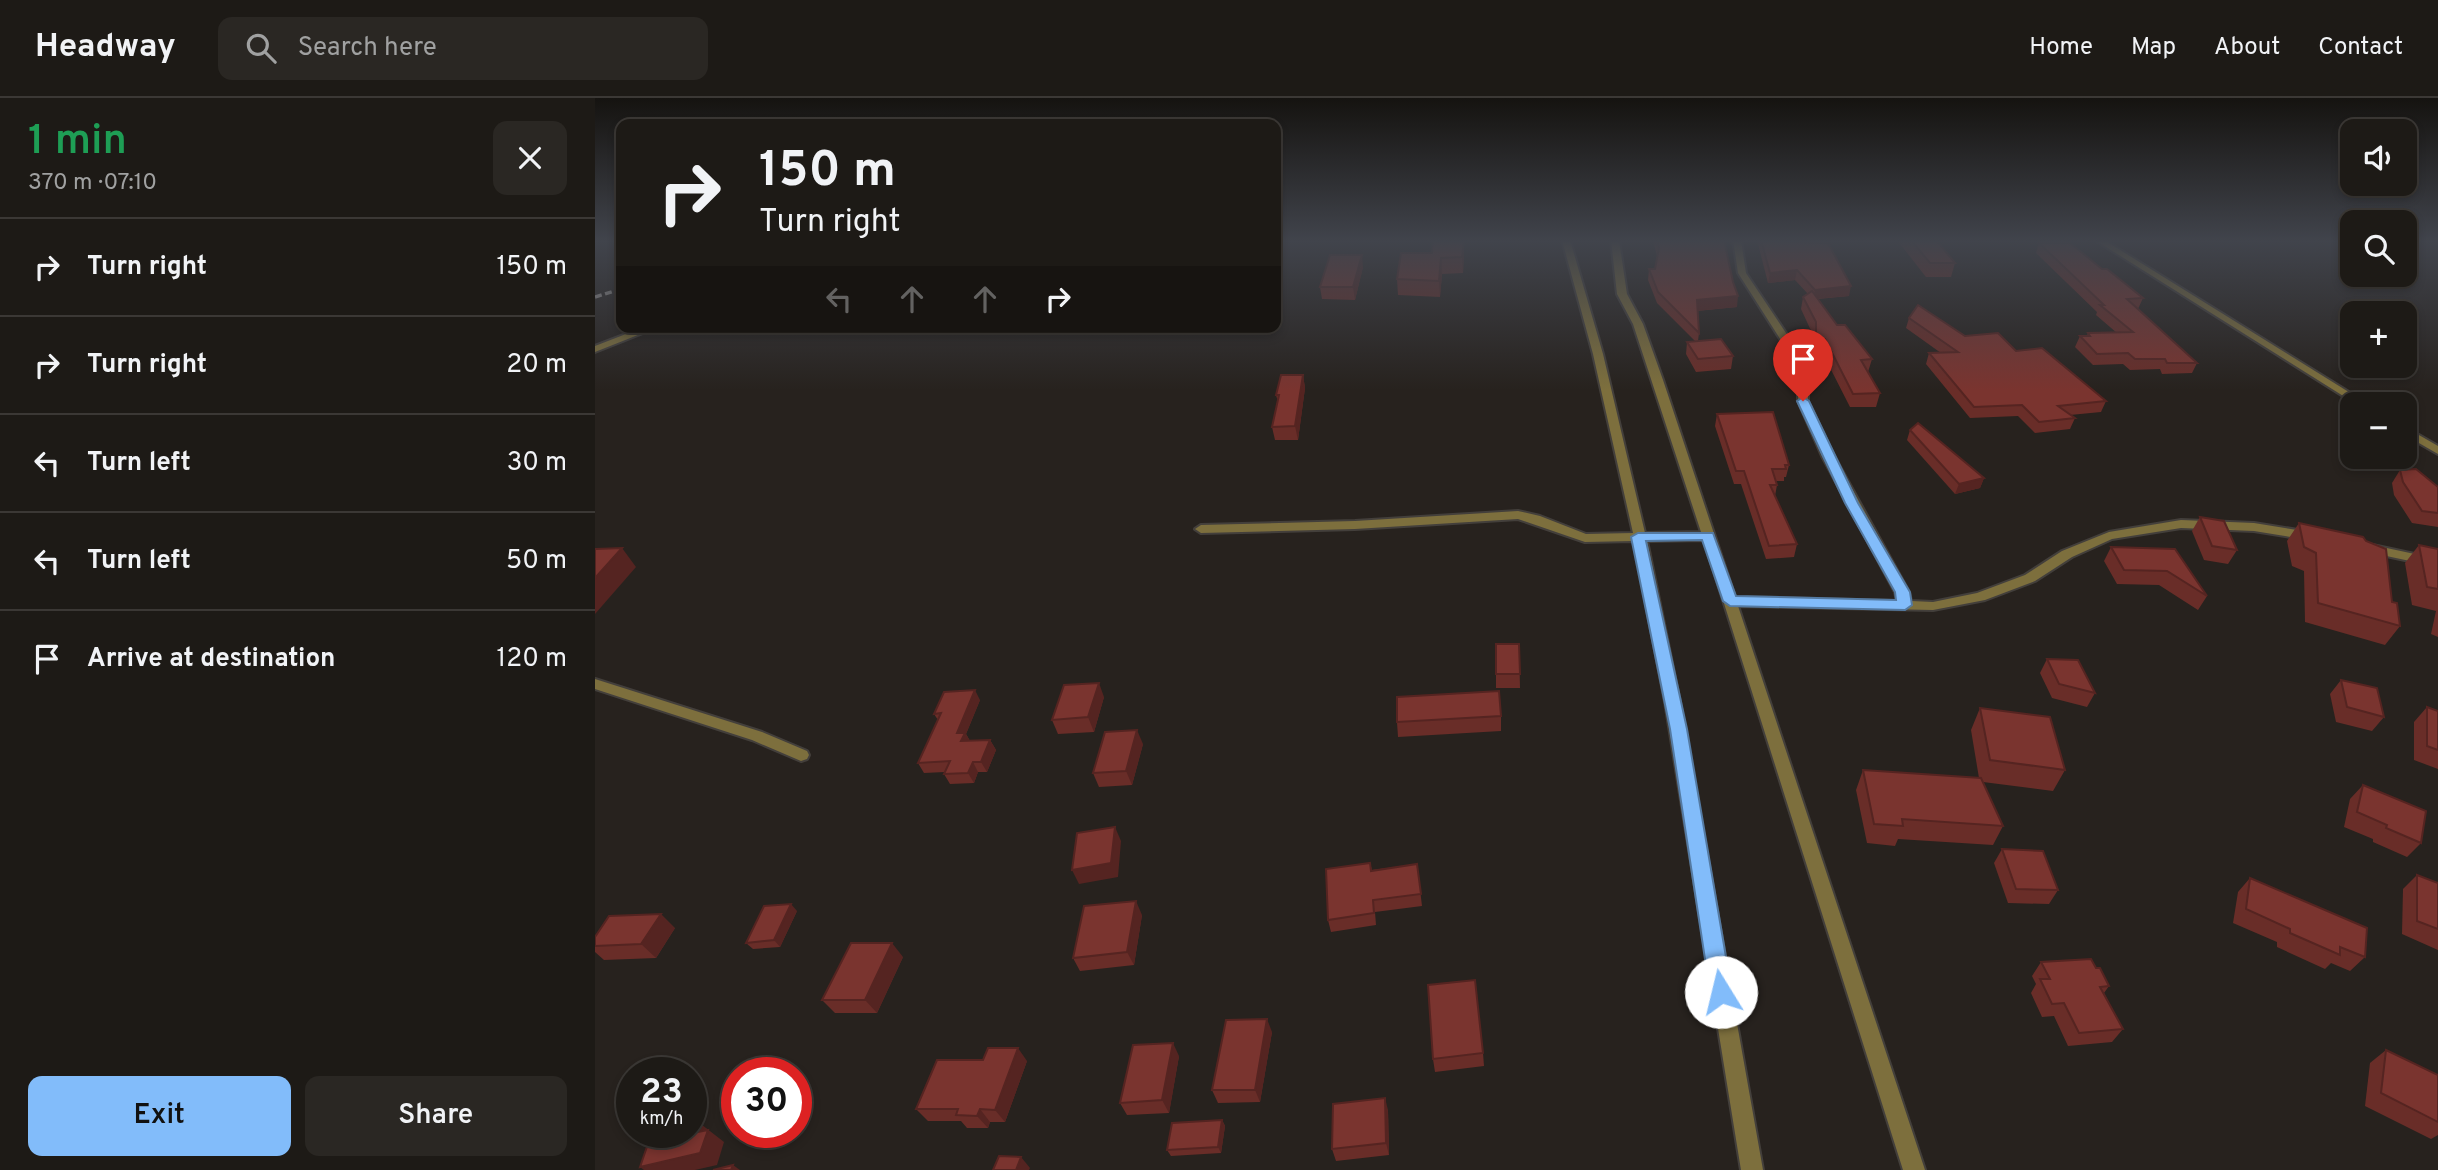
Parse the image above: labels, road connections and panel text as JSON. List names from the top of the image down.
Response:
{
  "page": {
    "header": "Headway",
    "search": "Search here",
    "nav": [
      "Home",
      "Map",
      "About",
      "Contact"
    ],
    "heading": ["1 min", "370 m · 07:10"],
    "map_buttons": ["+", "−"],
    "turn": ["150 m", "Turn right"],
    "list": [
      {
        "name": "Turn right",
        "value": "150 m"
      },
      {
        "name": "Turn right",
        "value": "20 m"
      },
      {
        "name": "Turn left",
        "value": "30 m"
      },
      {
        "name": "Turn left",
        "value": "50 m"
      },
      {
        "name": "Arrive at destination",
        "value": "120 m"
      }
    ],
    "speed": "23 km/h",
    "limit": "30",
    "buttons": ["Exit", "Share"]
  }
}
